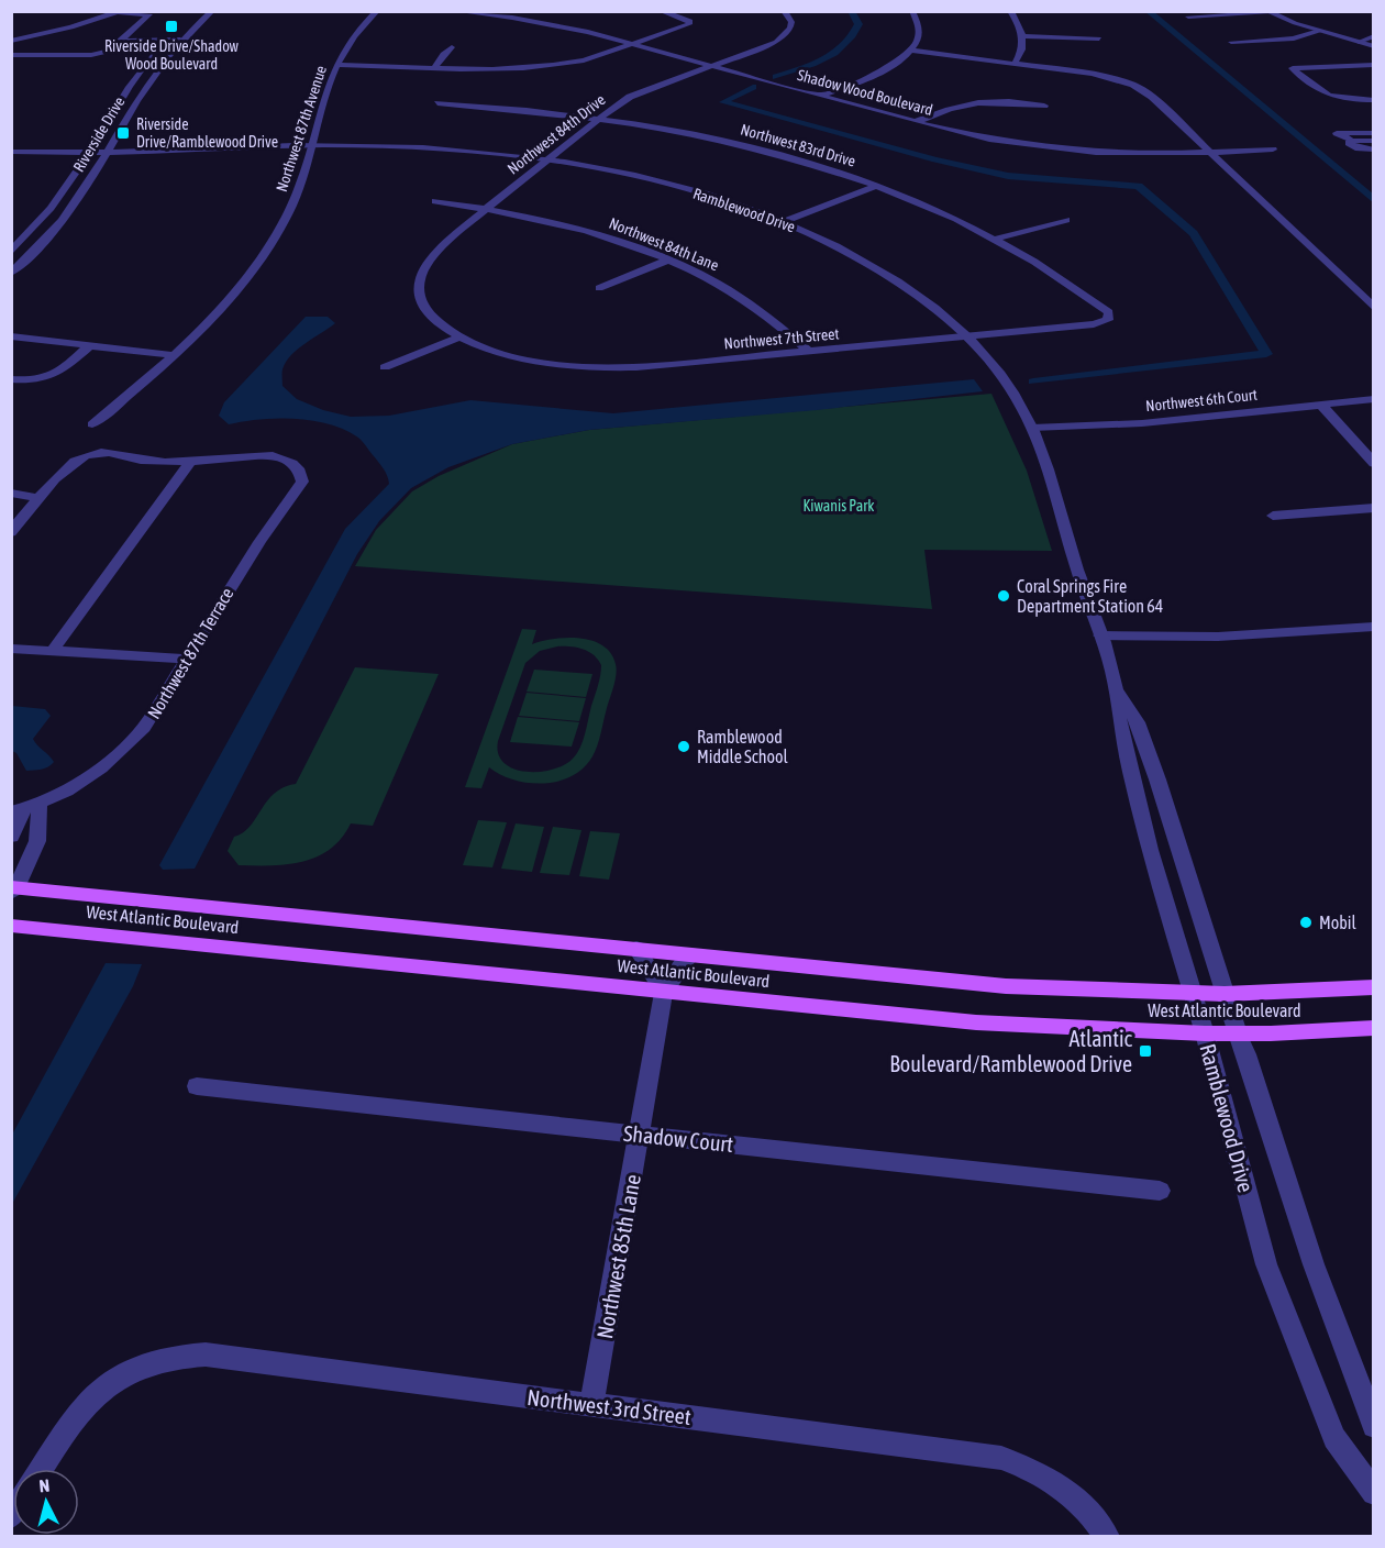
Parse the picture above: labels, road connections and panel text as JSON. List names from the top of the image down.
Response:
{
  "streets": {
    "main road": ["West Atlantic Boulevard"],
    "street": [
      "Shadow Wood Boulevard",
      "Northwest 87th Avenue",
      "Riverside Drive",
      "Northwest 84th Drive",
      "Northwest 83rd Drive",
      "Ramblewood Drive",
      "Northwest 84th Lane",
      "Northwest 7th Street",
      "Northwest 6th Court",
      "Northwest 87th Terrace",
      "Shadow Court",
      "Northwest 85th Lane",
      "Northwest 3rd Street"
    ]
  },
  "crossings": [
    ["Shadow Wood Boulevard", "Northwest 84th Drive"],
    ["Northwest 87th Avenue", "Ramblewood Drive"],
    ["Riverside Drive", "Ramblewood Drive"],
    ["Northwest 84th Drive", "Northwest 83rd Drive"],
    ["Northwest 84th Drive", "Ramblewood Drive"],
    ["Northwest 84th Drive", "Northwest 84th Lane"],
    ["Northwest 84th Drive", "Northwest 7th Street"],
    ["Northwest 83rd Drive", "Northwest 7th Street"],
    ["Ramblewood Drive", "Northwest 7th Street"],
    ["Ramblewood Drive", "Northwest 6th Court"],
    ["Ramblewood Drive", "West Atlantic Boulevard"],
    ["Northwest 84th Lane", "Northwest 7th Street"],
    ["West Atlantic Boulevard", "Northwest 85th Lane"],
    ["Shadow Court", "Northwest 85th Lane"],
    ["Northwest 85th Lane", "Northwest 3rd Street"]
  ],
  "parks": ["Kiwanis Park"],
  "places": {
    "transit": ["Riverside Drive/Shadow Wood Boulevard", "Riverside Drive/Ramblewood Drive", "Atlantic Boulevard/Ramblewood Drive"],
    "other": ["Coral Springs Fire Department Station 64", "Ramblewood Middle School", "Mobil"]
  },
  "north": "top"
}
